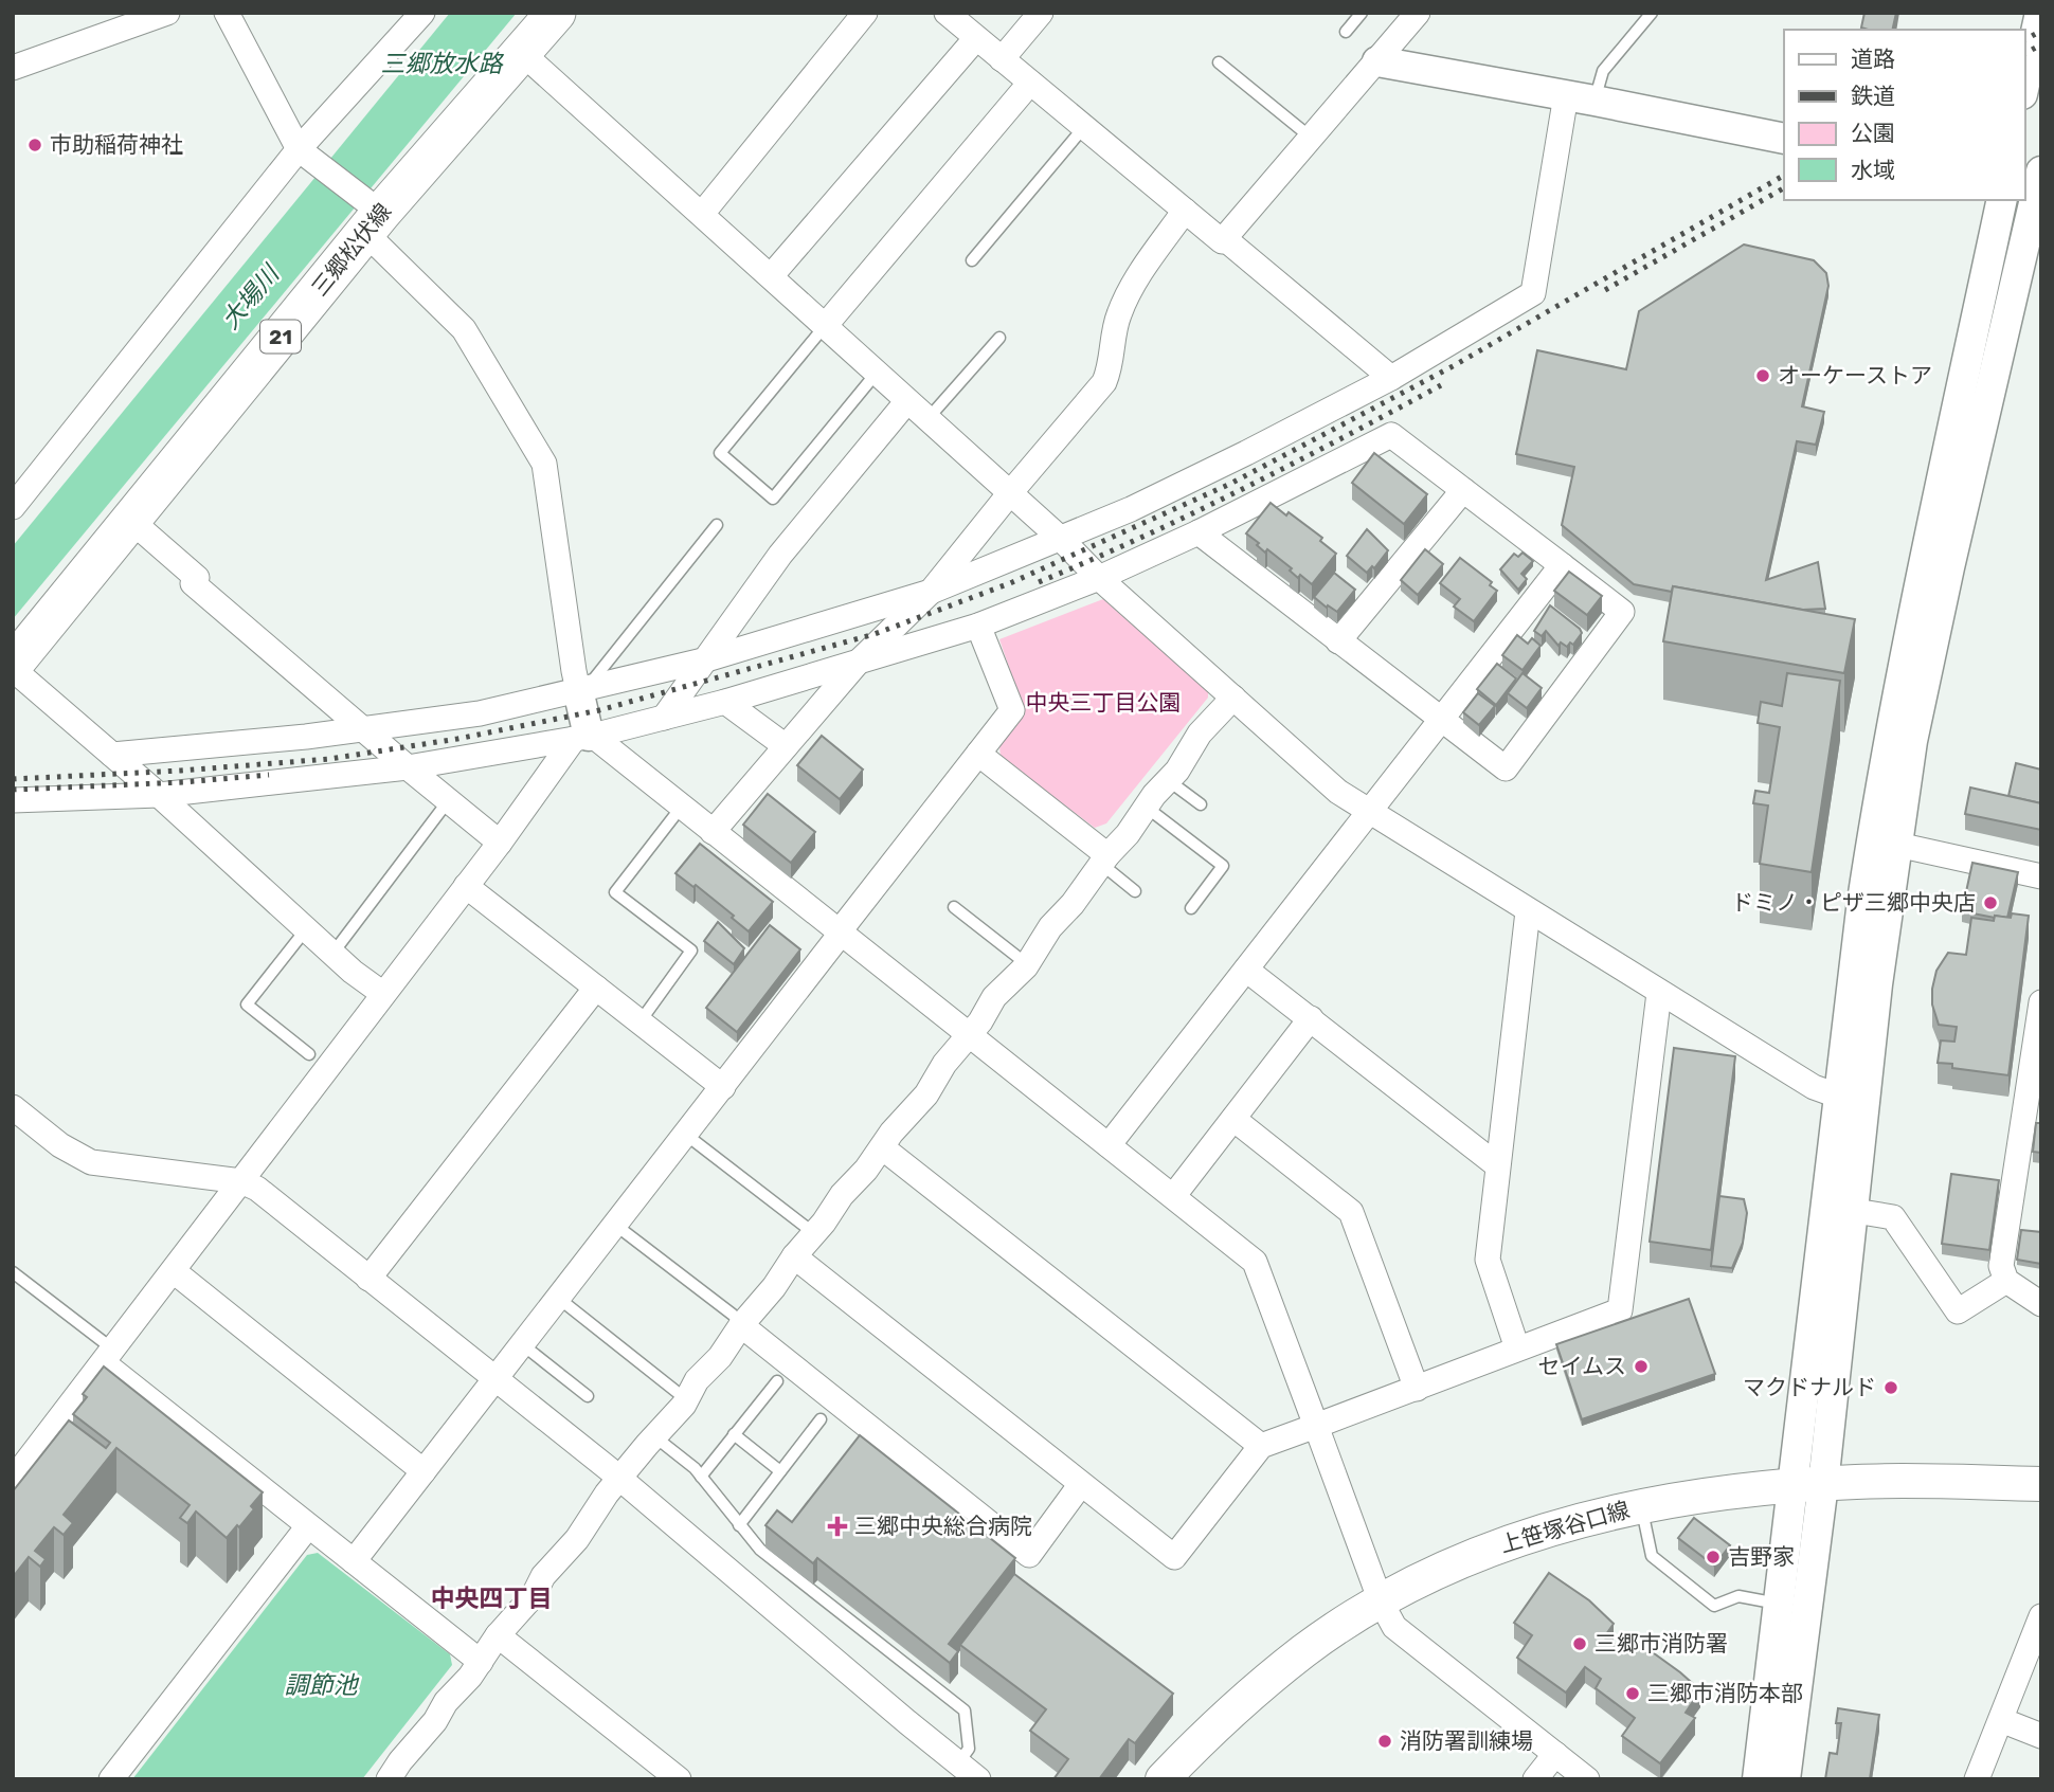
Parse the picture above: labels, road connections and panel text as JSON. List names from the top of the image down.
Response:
{
  "streets": {
    "main road": ["三郷松伏線", "21", "上笹塚谷口線"]
  },
  "districts": ["中央四丁目"],
  "water": ["三郷放水路", "大場川", "調節池"],
  "parks": ["中央三丁目公園"],
  "places": {
    "other": [
      "市助稲荷神社",
      "オーケーストア",
      "ドミノ・ピザ三郷中央店",
      "セイムス",
      "マクドナルド",
      "吉野家",
      "三郷市消防署",
      "三郷市消防本部",
      "消防署訓練場"
    ],
    "health": ["三郷中央総合病院"]
  },
  "legend": [
    "道路",
    "鉄道",
    "公園",
    "水域"
  ]
}
